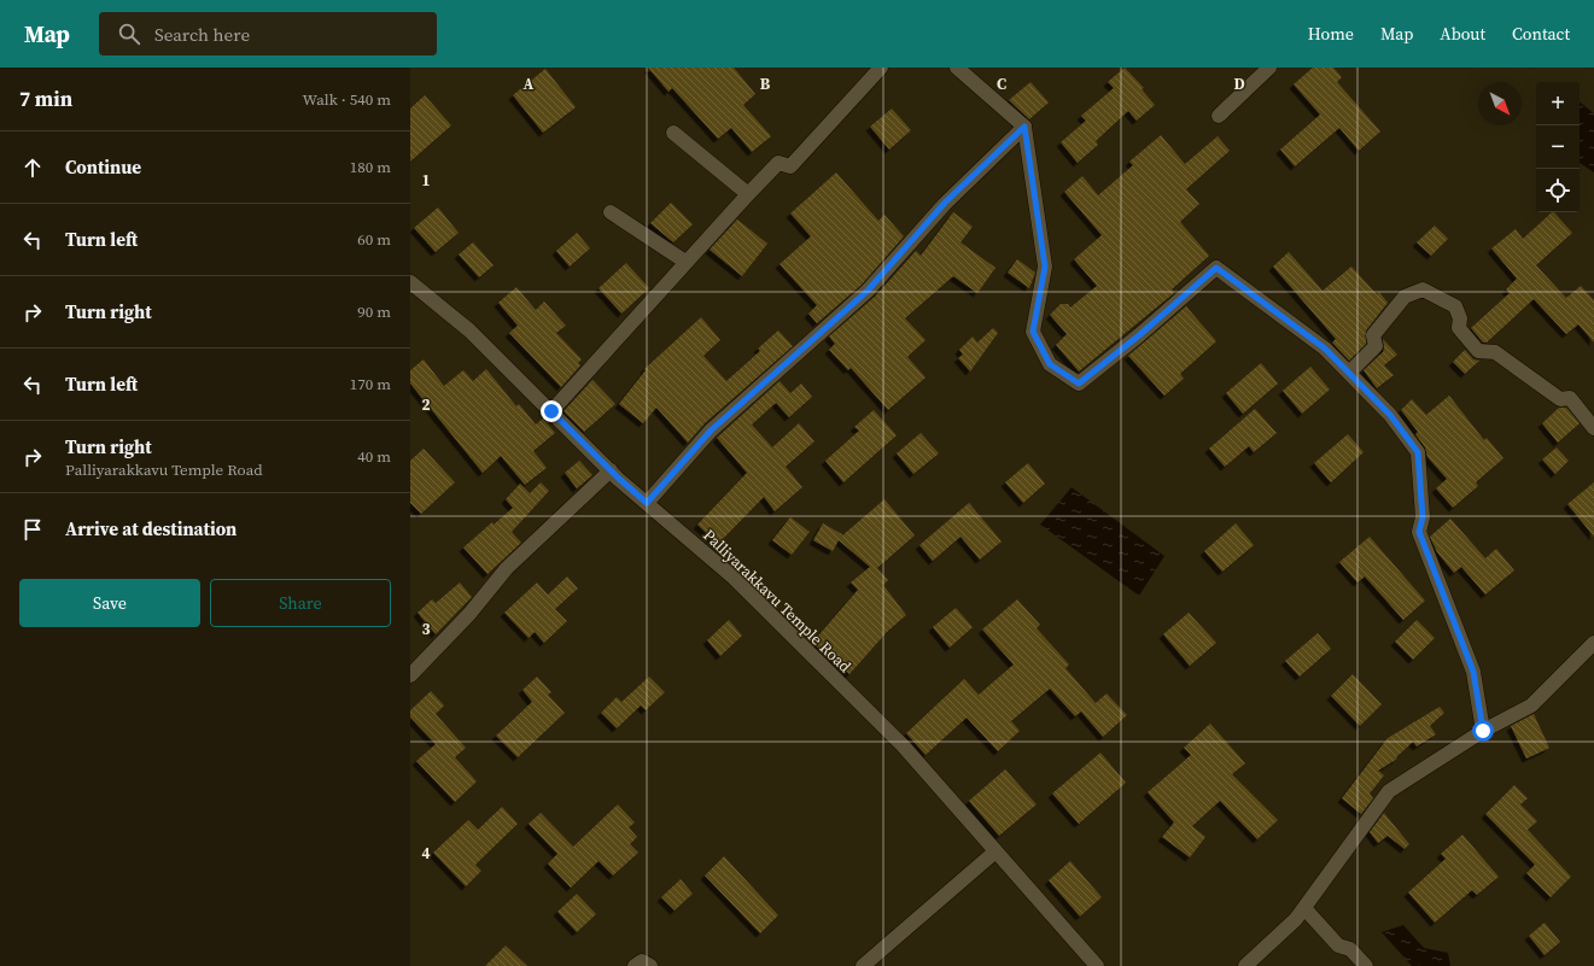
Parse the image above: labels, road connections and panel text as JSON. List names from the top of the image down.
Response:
{
  "streets": {
    "street": ["Palliyarakkavu Temple Road"]
  },
  "north": "bottom right",
  "page": {
    "header": "Map",
    "search": "Search here",
    "nav": [
      "Home",
      "Map",
      "About",
      "Contact"
    ],
    "heading": ["7 min", "Walk · 540 m"],
    "map_buttons": ["+", "−"],
    "list": [
      ["Continue", "180 m"],
      ["Turn left", "60 m"],
      ["Turn right", "90 m"],
      ["Turn left", "170 m"],
      ["Turn right", "Palliyarakkavu Temple Road", "40 m"],
      "Arrive at destination"
    ],
    "buttons": ["Save", "Share"]
  },
  "grid": {
    "columns": [
      "A",
      "B",
      "C",
      "D"
    ],
    "rows": [
      "1",
      "2",
      "3",
      "4"
    ]
  }
}
